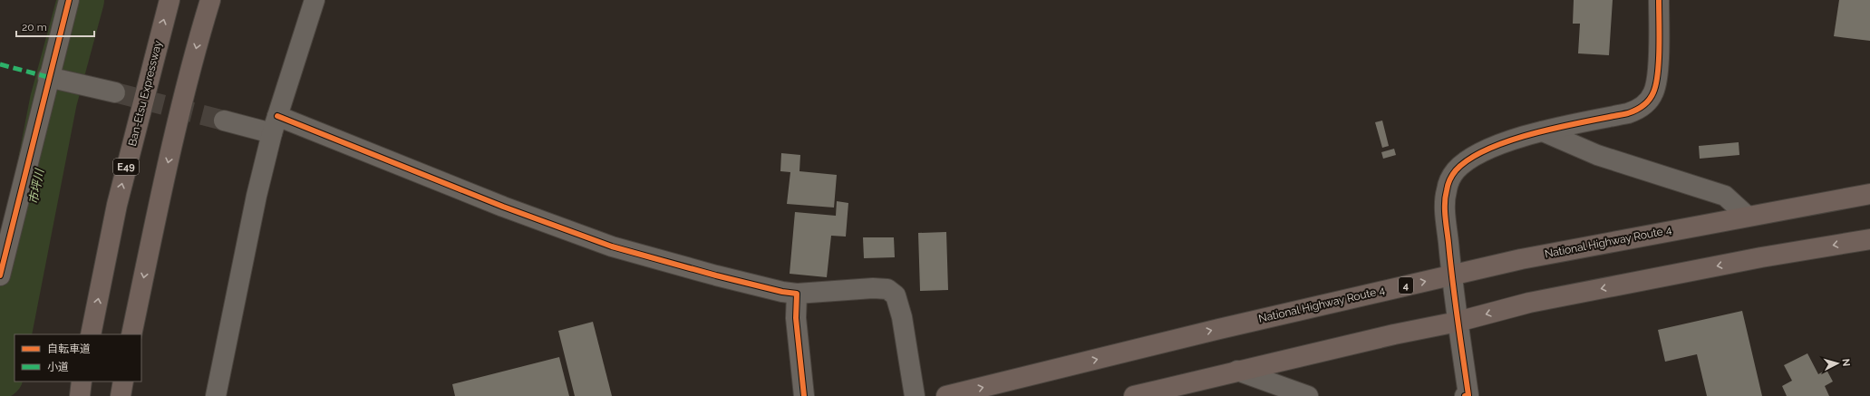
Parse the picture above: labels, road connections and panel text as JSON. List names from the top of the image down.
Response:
{
  "streets": {
    "highway": [
      "Ban-Etsu Expressway",
      "E49",
      "National Highway Route 4",
      "4"
    ]
  },
  "water": ["市坪川"],
  "legend": ["自転車道", "小道"],
  "scale_bar": "20 m",
  "north": "right"
}
